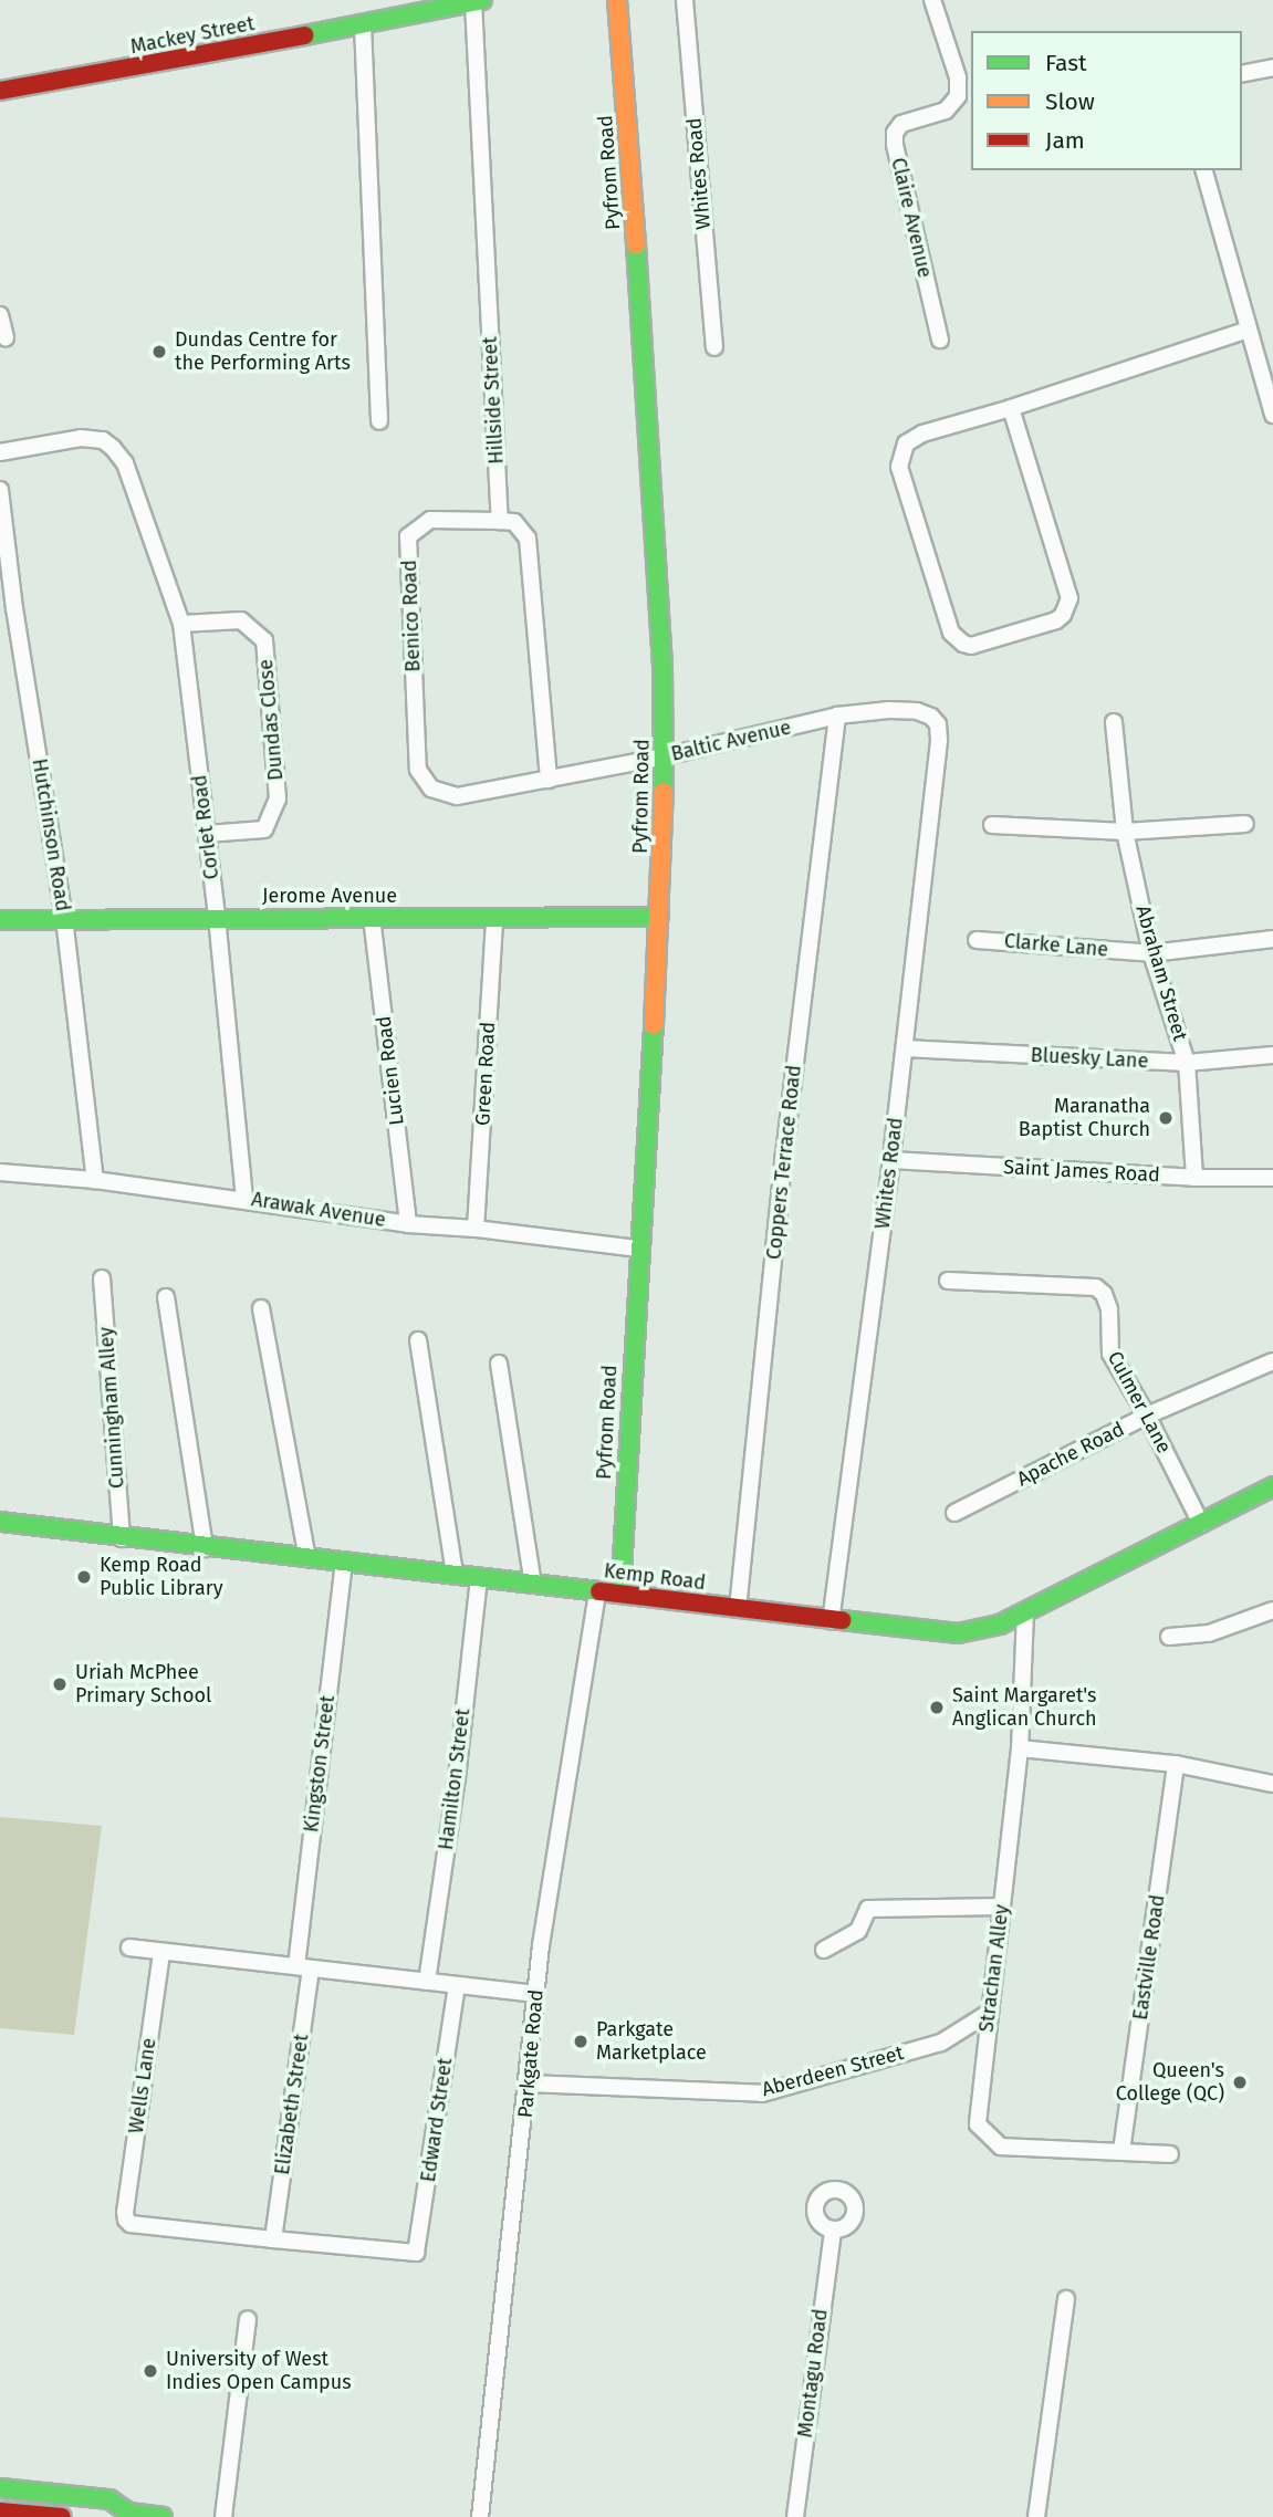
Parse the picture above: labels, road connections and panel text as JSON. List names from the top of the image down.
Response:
{
  "streets": {
    "street": [
      "Mackey Street",
      "Pyfrom Road",
      "Whites Road",
      "Claire Avenue",
      "Hillside Street",
      "Benico Road",
      "Dundas Close",
      "Baltic Avenue",
      "Corlet Road",
      "Hutchinson Road",
      "Jerome Avenue",
      "Clarke Lane",
      "Abraham Street",
      "Bluesky Lane",
      "Lucien Road",
      "Green Road",
      "Coppers Terrace Road",
      "Saint James Road",
      "Arawak Avenue",
      "Culmer Lane",
      "Cunningham Alley",
      "Apache Road",
      "Kemp Road",
      "Kingston Street",
      "Hamilton Street",
      "Eastville Road",
      "Strachan Alley",
      "Parkgate Road",
      "Aberdeen Street",
      "Wells Lane",
      "Elizabeth Street",
      "Edward Street",
      "Montagu Road"
    ]
  },
  "crossings": [
    ["Mackey Street", "Hillside Street"],
    ["Pyfrom Road", "Baltic Avenue"],
    ["Pyfrom Road", "Jerome Avenue"],
    ["Pyfrom Road", "Arawak Avenue"],
    ["Pyfrom Road", "Kemp Road"],
    ["Whites Road", "Baltic Avenue"],
    ["Whites Road", "Bluesky Lane"],
    ["Whites Road", "Saint James Road"],
    ["Whites Road", "Kemp Road"],
    ["Hillside Street", "Benico Road"],
    ["Benico Road", "Baltic Avenue"],
    ["Dundas Close", "Corlet Road"],
    ["Baltic Avenue", "Coppers Terrace Road"],
    ["Corlet Road", "Jerome Avenue"],
    ["Corlet Road", "Arawak Avenue"],
    ["Hutchinson Road", "Jerome Avenue"],
    ["Hutchinson Road", "Arawak Avenue"],
    ["Jerome Avenue", "Lucien Road"],
    ["Jerome Avenue", "Green Road"],
    ["Clarke Lane", "Abraham Street"],
    ["Abraham Street", "Bluesky Lane"],
    ["Abraham Street", "Saint James Road"],
    ["Lucien Road", "Arawak Avenue"],
    ["Green Road", "Arawak Avenue"],
    ["Coppers Terrace Road", "Kemp Road"],
    ["Culmer Lane", "Apache Road"],
    ["Culmer Lane", "Kemp Road"],
    ["Cunningham Alley", "Kemp Road"],
    ["Kemp Road", "Kingston Street"],
    ["Kemp Road", "Hamilton Street"],
    ["Kemp Road", "Strachan Alley"],
    ["Kemp Road", "Parkgate Road"],
    ["Kingston Street", "Elizabeth Street"],
    ["Eastville Road", "Strachan Alley"],
    ["Strachan Alley", "Aberdeen Street"],
    ["Parkgate Road", "Aberdeen Street"],
    ["Wells Lane", "Elizabeth Street"],
    ["Wells Lane", "Edward Street"],
    ["Elizabeth Street", "Edward Street"]
  ],
  "places": [
    "Dundas Centre for the Performing Arts",
    "Maranatha Baptist Church",
    "Kemp Road Public Library",
    "Uriah McPhee Primary School",
    "Saint Margaret's Anglican Church",
    "Parkgate Marketplace",
    "Queen's College (QC)",
    "University of West Indies Open Campus"
  ],
  "legend": ["Fast", "Slow", "Jam"]
}
